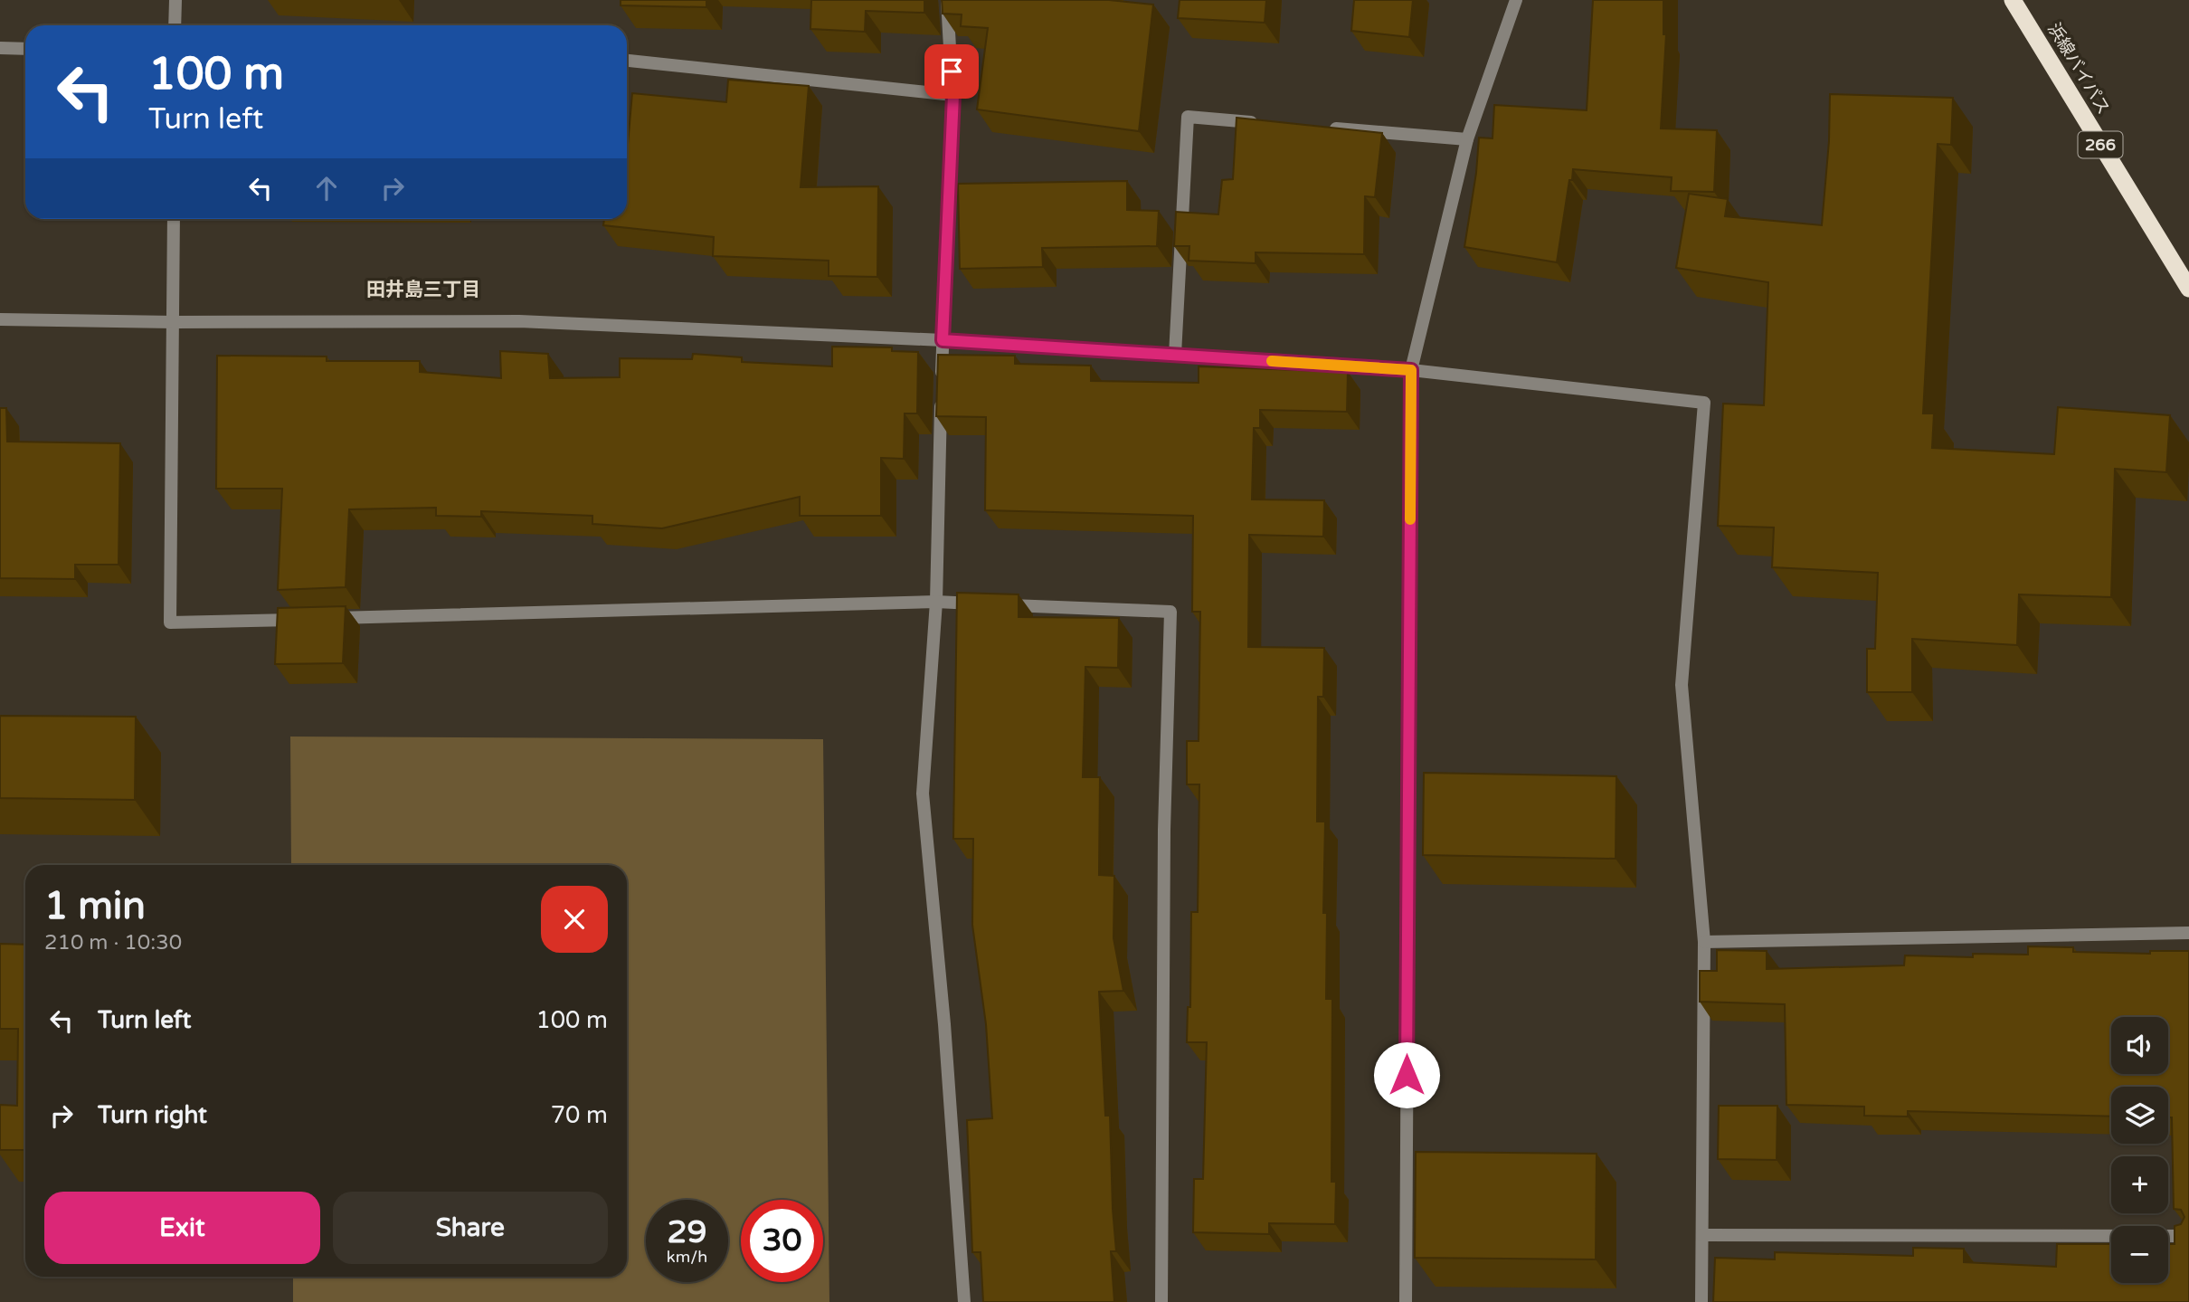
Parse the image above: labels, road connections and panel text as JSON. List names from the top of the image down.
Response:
{
  "streets": {
    "highway": ["浜線バイパス", "266"]
  },
  "districts": ["田井島三丁目"],
  "page": {
    "turn": ["100 m", "Turn left"],
    "heading": ["1 min", "210 m · 10:30"],
    "list": [
      {
        "name": "Turn left",
        "value": "100 m"
      },
      {
        "name": "Turn right",
        "value": "70 m"
      }
    ],
    "map_buttons": ["+", "−"],
    "buttons": ["Exit", "Share"],
    "speed": "29 km/h",
    "limit": "30"
  }
}
